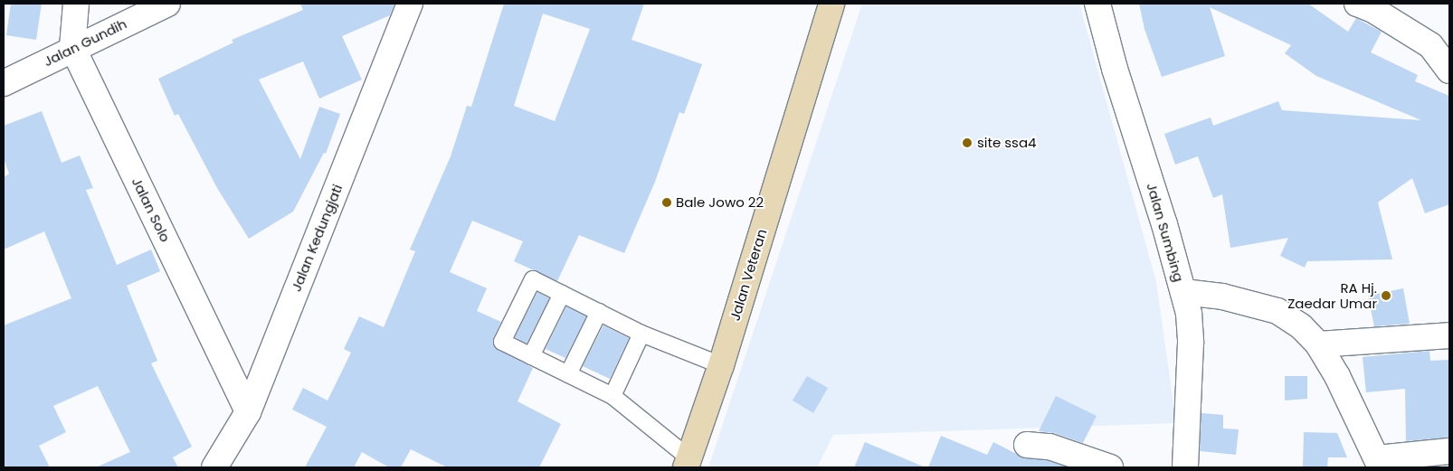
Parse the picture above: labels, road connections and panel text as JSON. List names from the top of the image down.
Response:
{
  "streets": {
    "main road": ["Jalan Veteran"],
    "street": [
      "Jalan Gundih",
      "Jalan Solo",
      "Jalan Sumbing",
      "Jalan Kedungjati"
    ]
  },
  "crossings": [
    ["Jalan Gundih", "Jalan Solo"],
    ["Jalan Solo", "Jalan Kedungjati"]
  ],
  "places": ["site ssa4", "Bale Jowo 22", "RA Hj. Zaedar Umar"]
}
